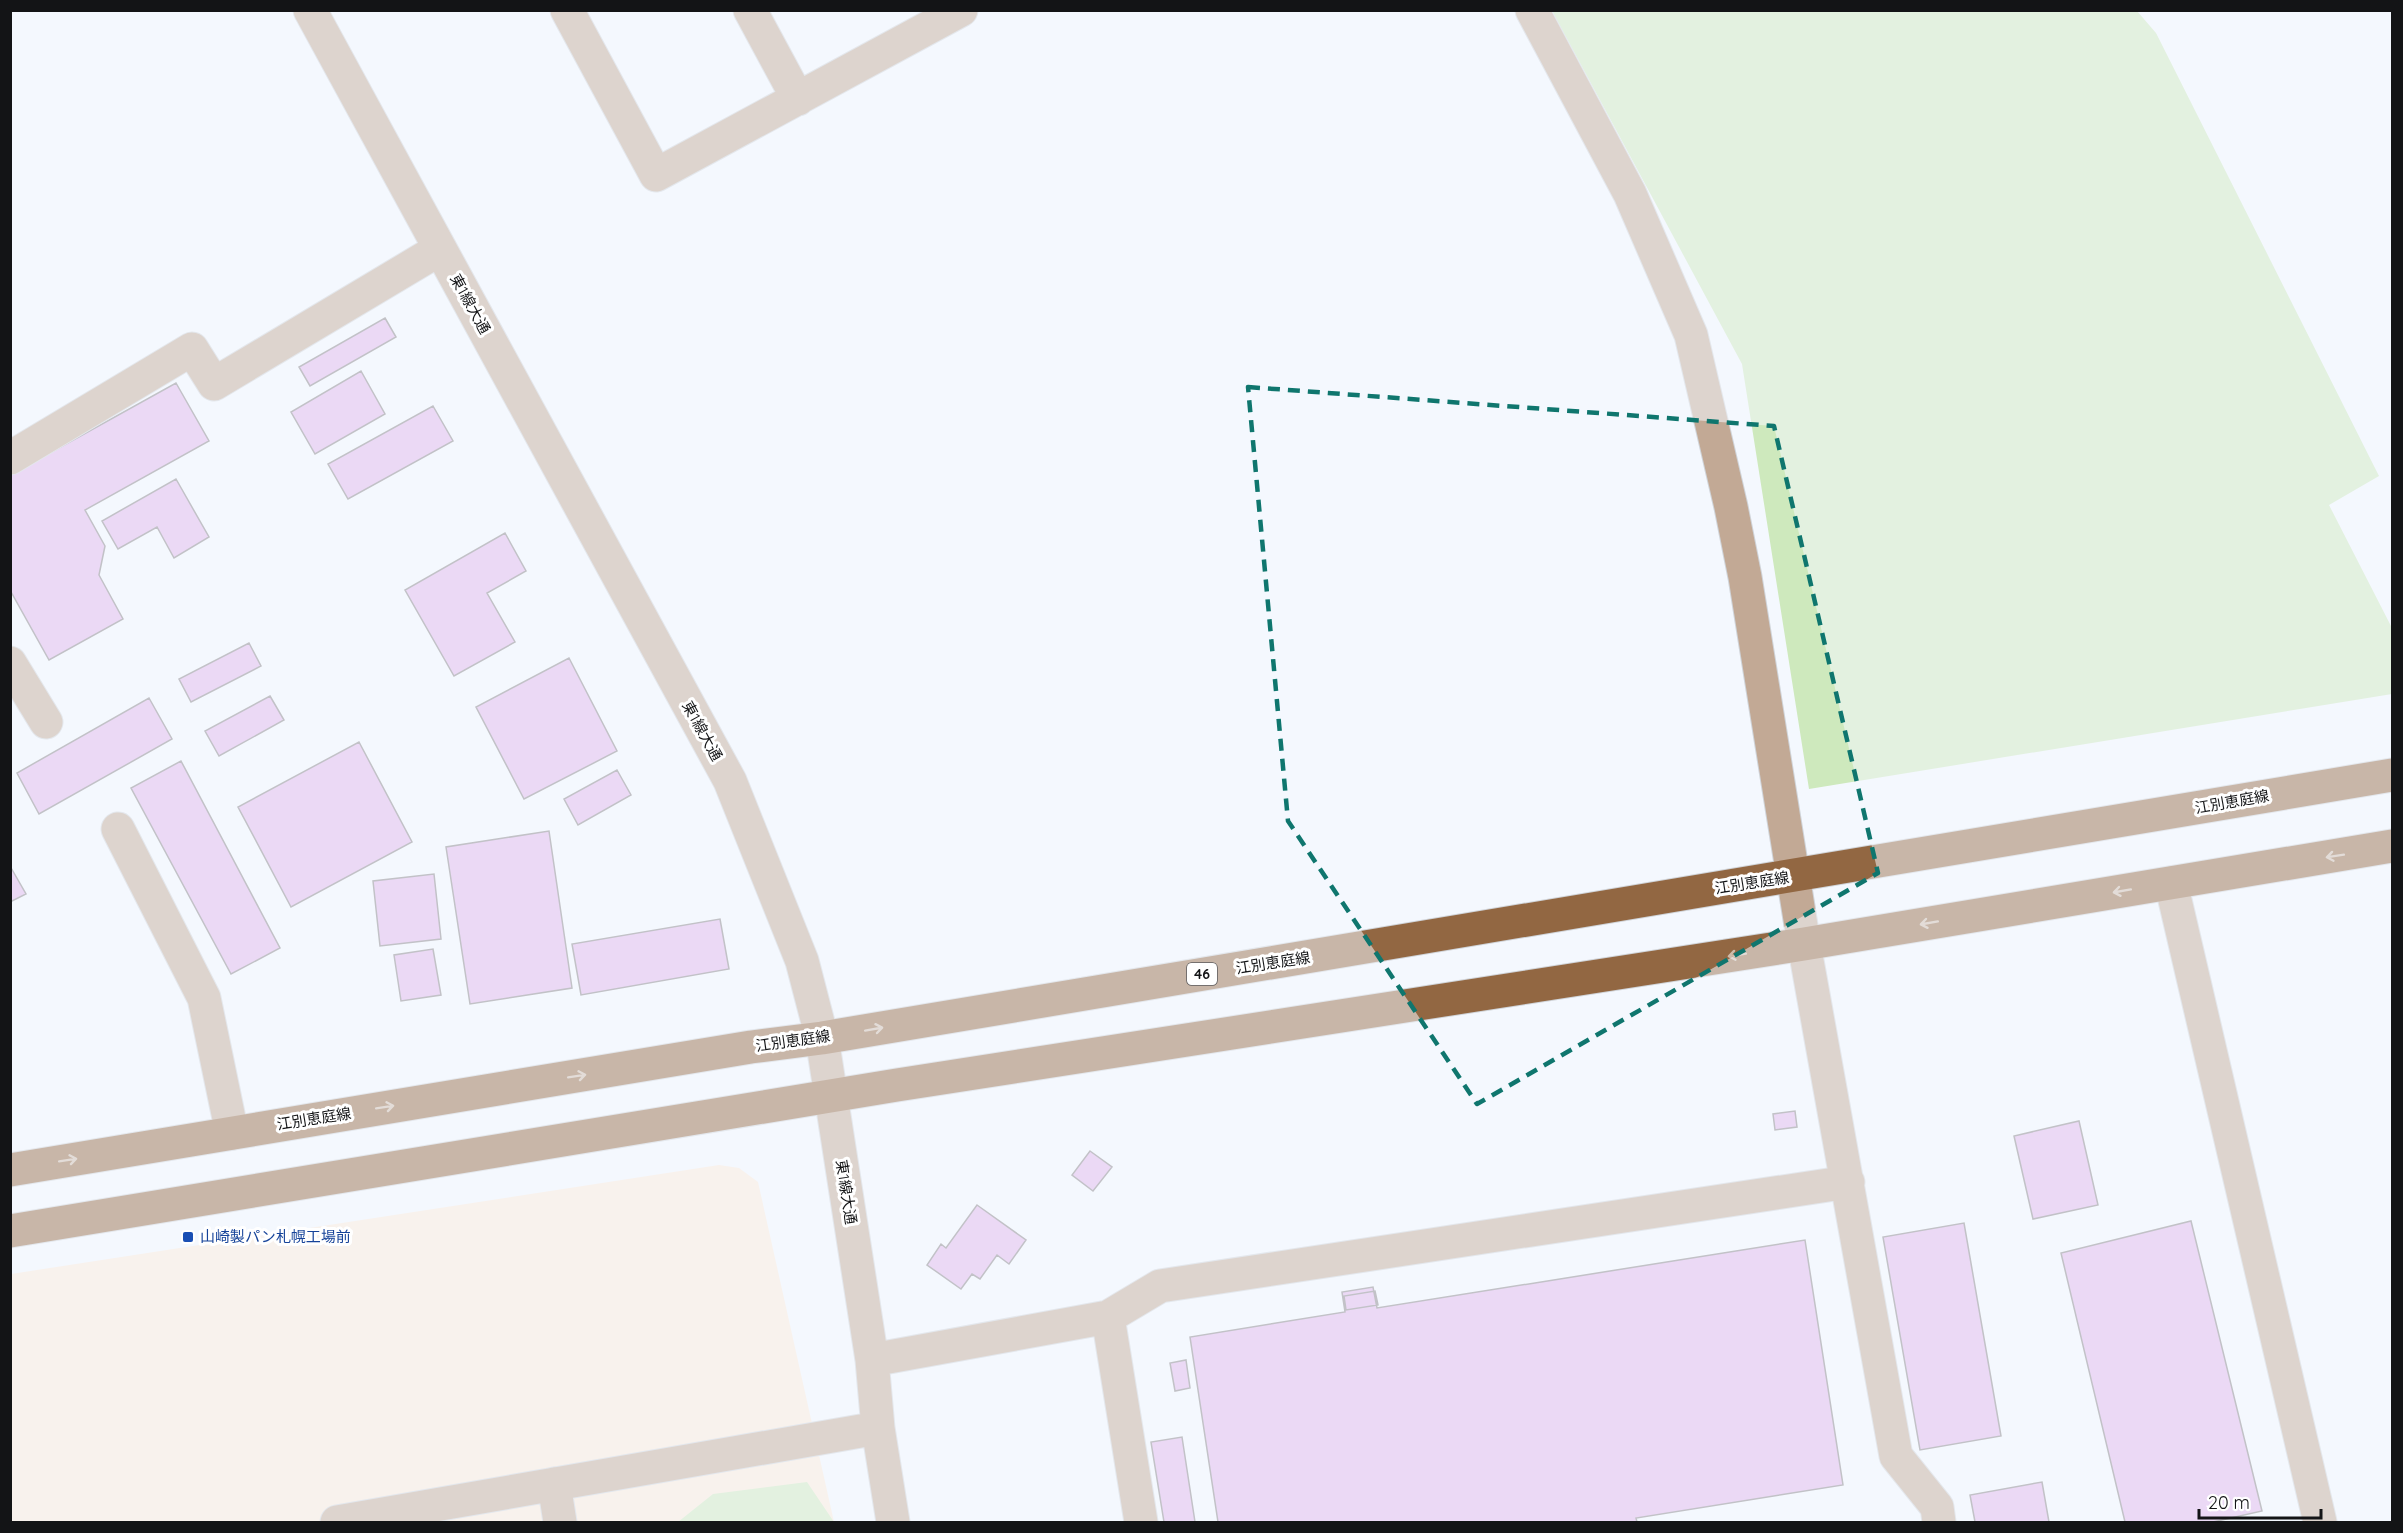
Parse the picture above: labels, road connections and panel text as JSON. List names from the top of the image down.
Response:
{
  "streets": {
    "main road": ["江別恵庭線", "46"],
    "street": ["東1線大通"]
  },
  "crossings": [
    ["東1線大通", "江別恵庭線"]
  ],
  "places": {
    "transit": ["山崎製パン札幌工場前"]
  },
  "scale_bar": "20 m"
}
